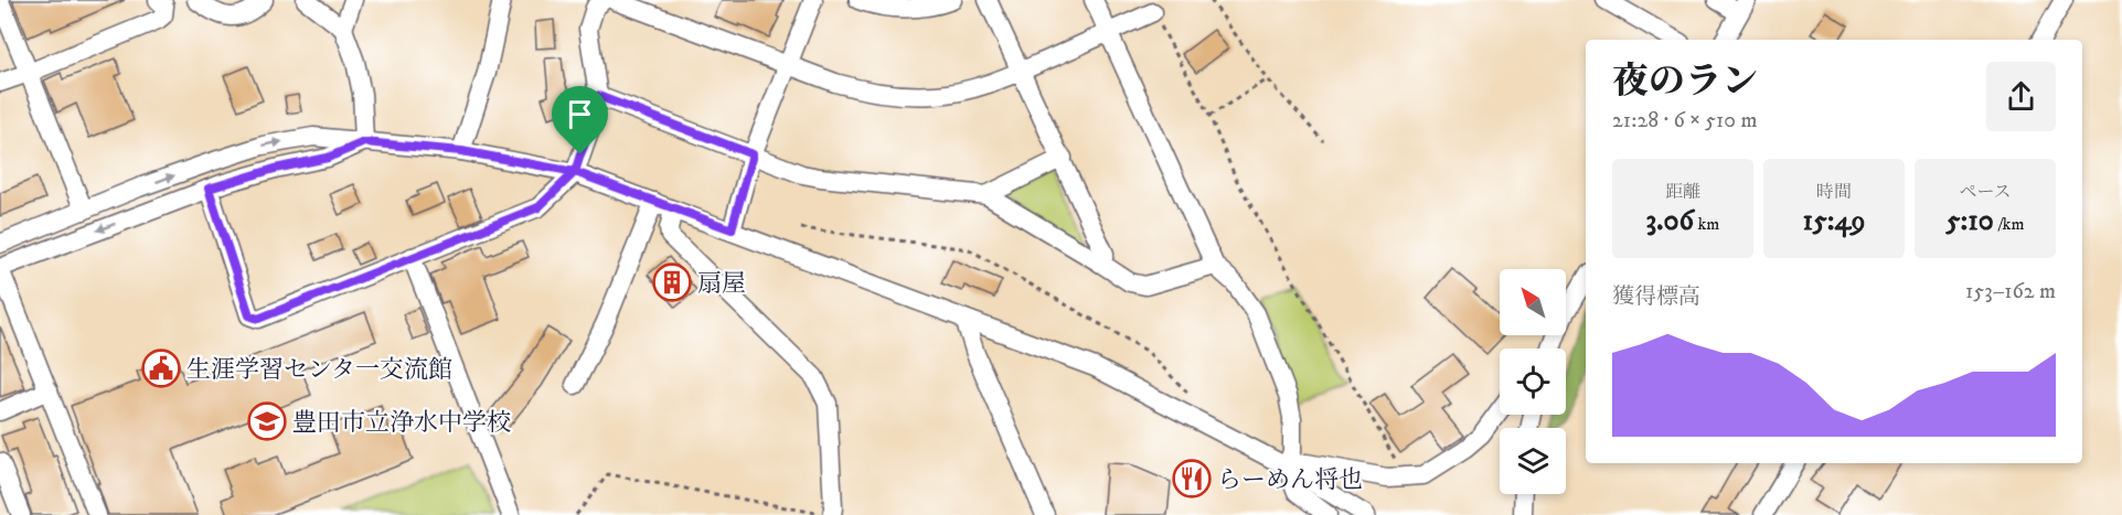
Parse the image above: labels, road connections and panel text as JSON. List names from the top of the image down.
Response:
{
  "places": {
    "building": ["扇屋"],
    "public building": ["生涯学習センタ一交流館"],
    "school or university": ["豊田市立浄水中学校"],
    "restaurant": ["らーめん将也"]
  },
  "north": "top left",
  "page": {
    "heading": ["夜のラン", "21:28 · 6 × 510 m"],
    "stats": [
      ["距離", "3.06 km"],
      ["時間", "15:49"],
      ["ペース", "5:10 /km"]
    ],
    "chart": ["獲得標高", "153–162 m"]
  }
}
